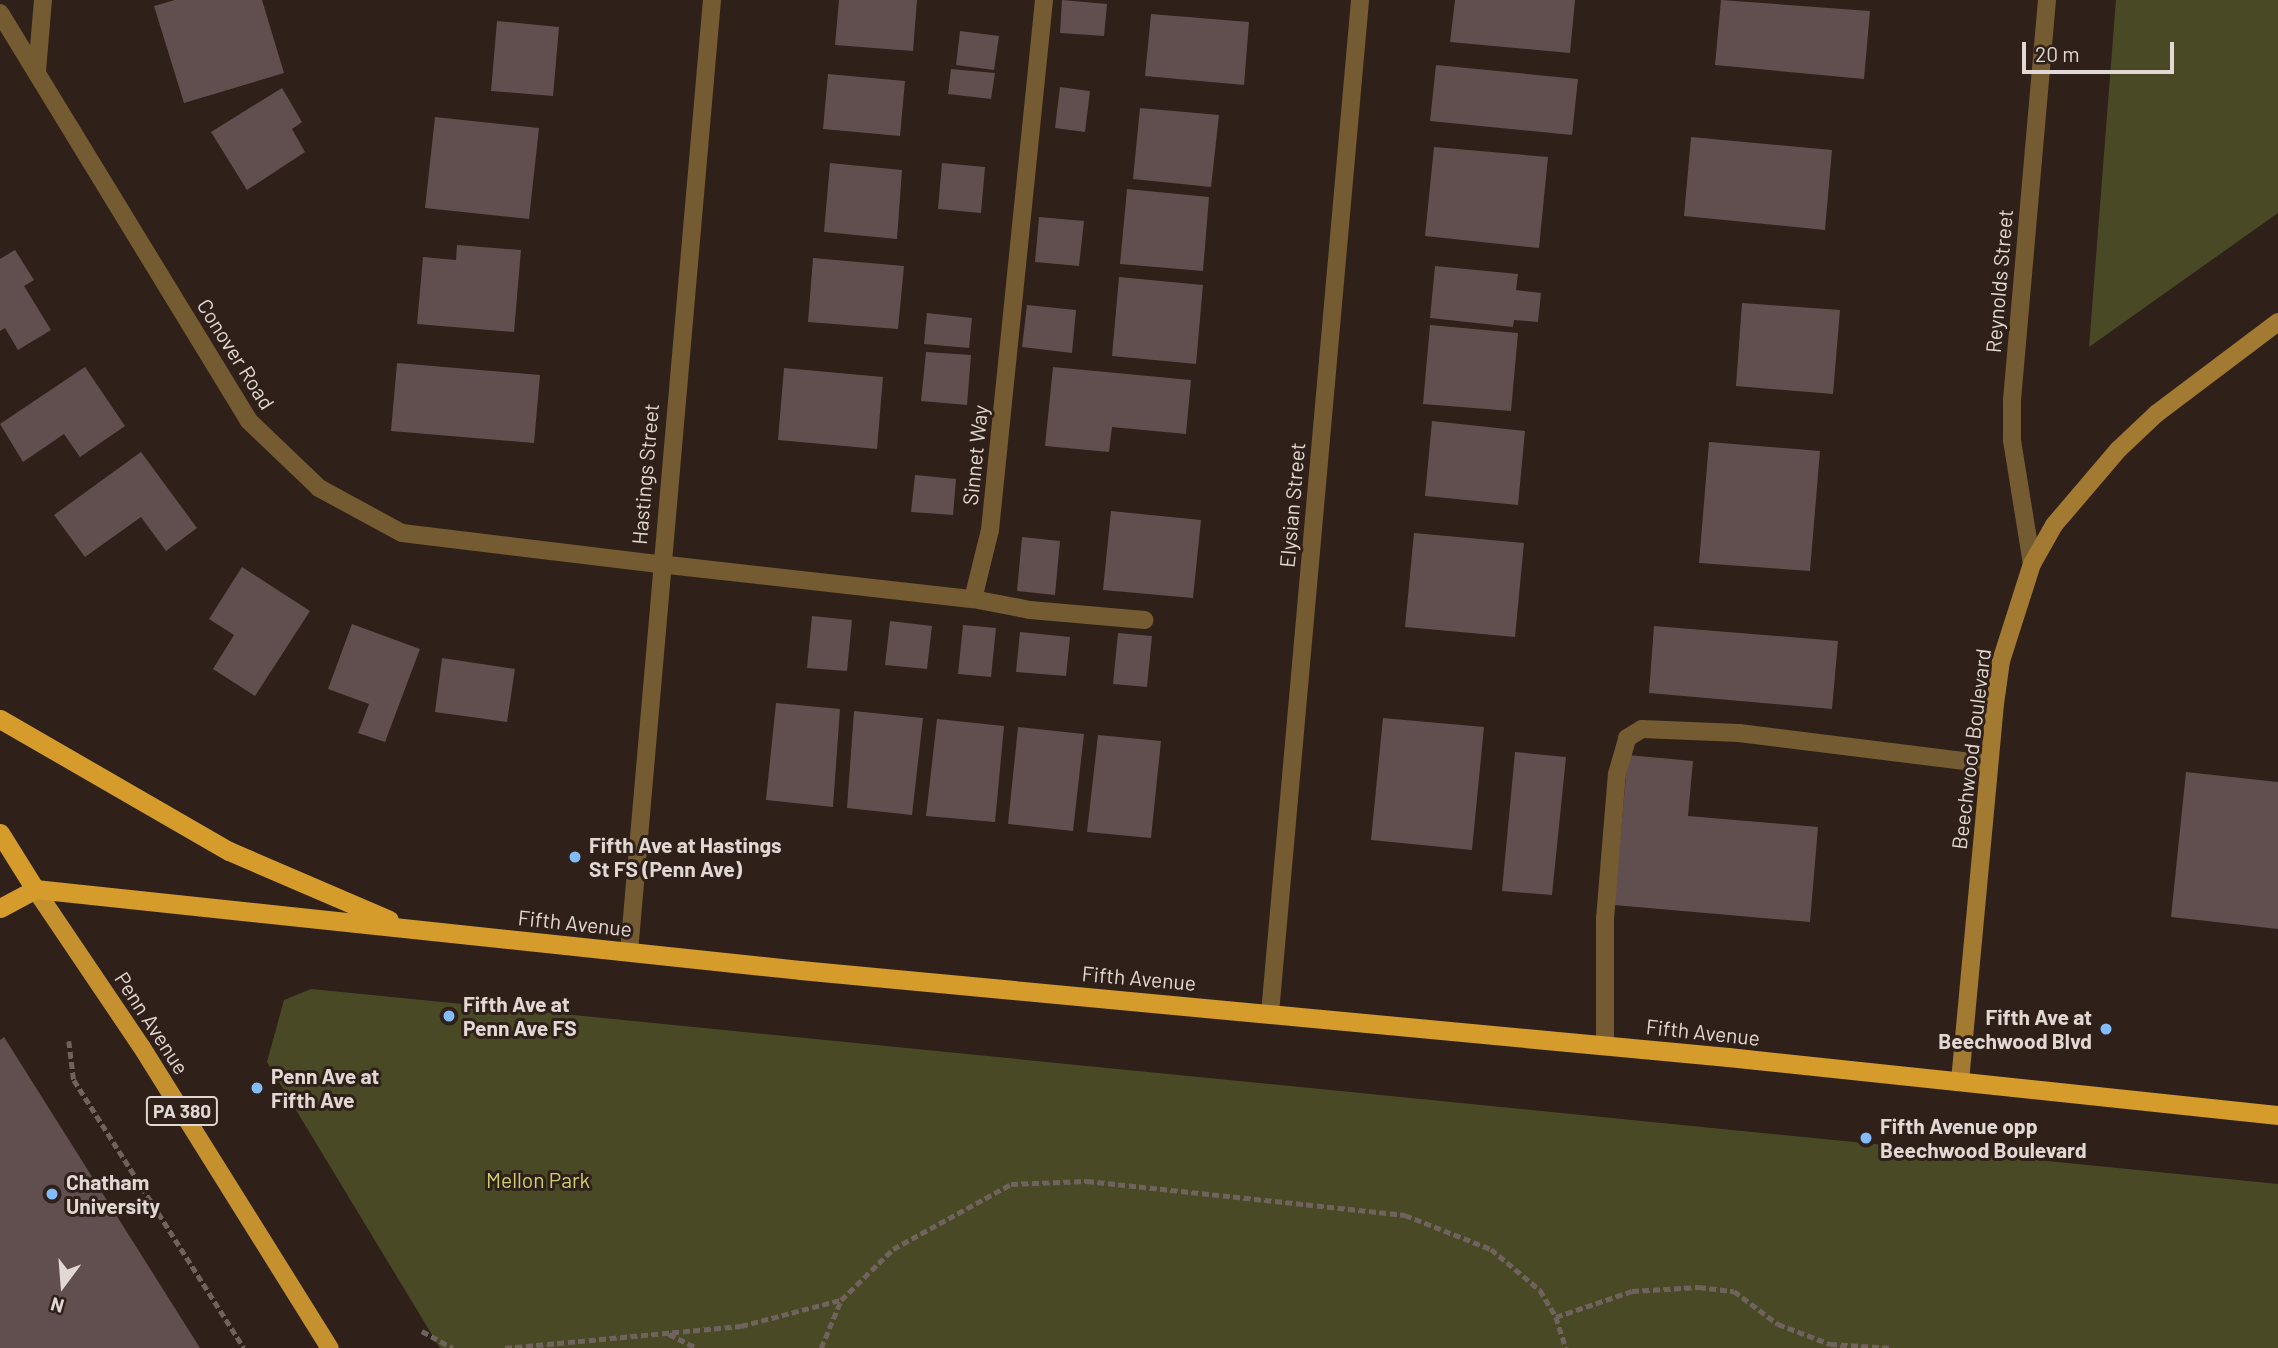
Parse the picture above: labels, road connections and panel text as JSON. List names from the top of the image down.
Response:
{
  "streets": {
    "highway": ["Fifth Avenue", "Penn Avenue"],
    "main road": ["Beechwood Boulevard", "PA 380"],
    "street": [
      "Reynolds Street",
      "Conover Road",
      "Sinnet Way",
      "Hastings Street",
      "Elysian Street"
    ]
  },
  "crossings": [
    ["Reynolds Street", "Beechwood Boulevard"],
    ["Conover Road", "Hastings Street"],
    ["Hastings Street", "Fifth Avenue"],
    ["Elysian Street", "Fifth Avenue"],
    ["Beechwood Boulevard", "Fifth Avenue"],
    ["Fifth Avenue", "Penn Avenue"]
  ],
  "parks": ["Mellon Park"],
  "places": [
    "Fifth Ave at Hastings St FS (Penn Ave)",
    "Fifth Ave at Penn Ave FS",
    "Fifth Ave at Beechwood Blvd",
    "Penn Ave at Fifth Ave",
    "Fifth Avenue opp Beechwood Boulevard",
    "Chatham University"
  ],
  "scale_bar": "20 m",
  "north": "bottom"
}
